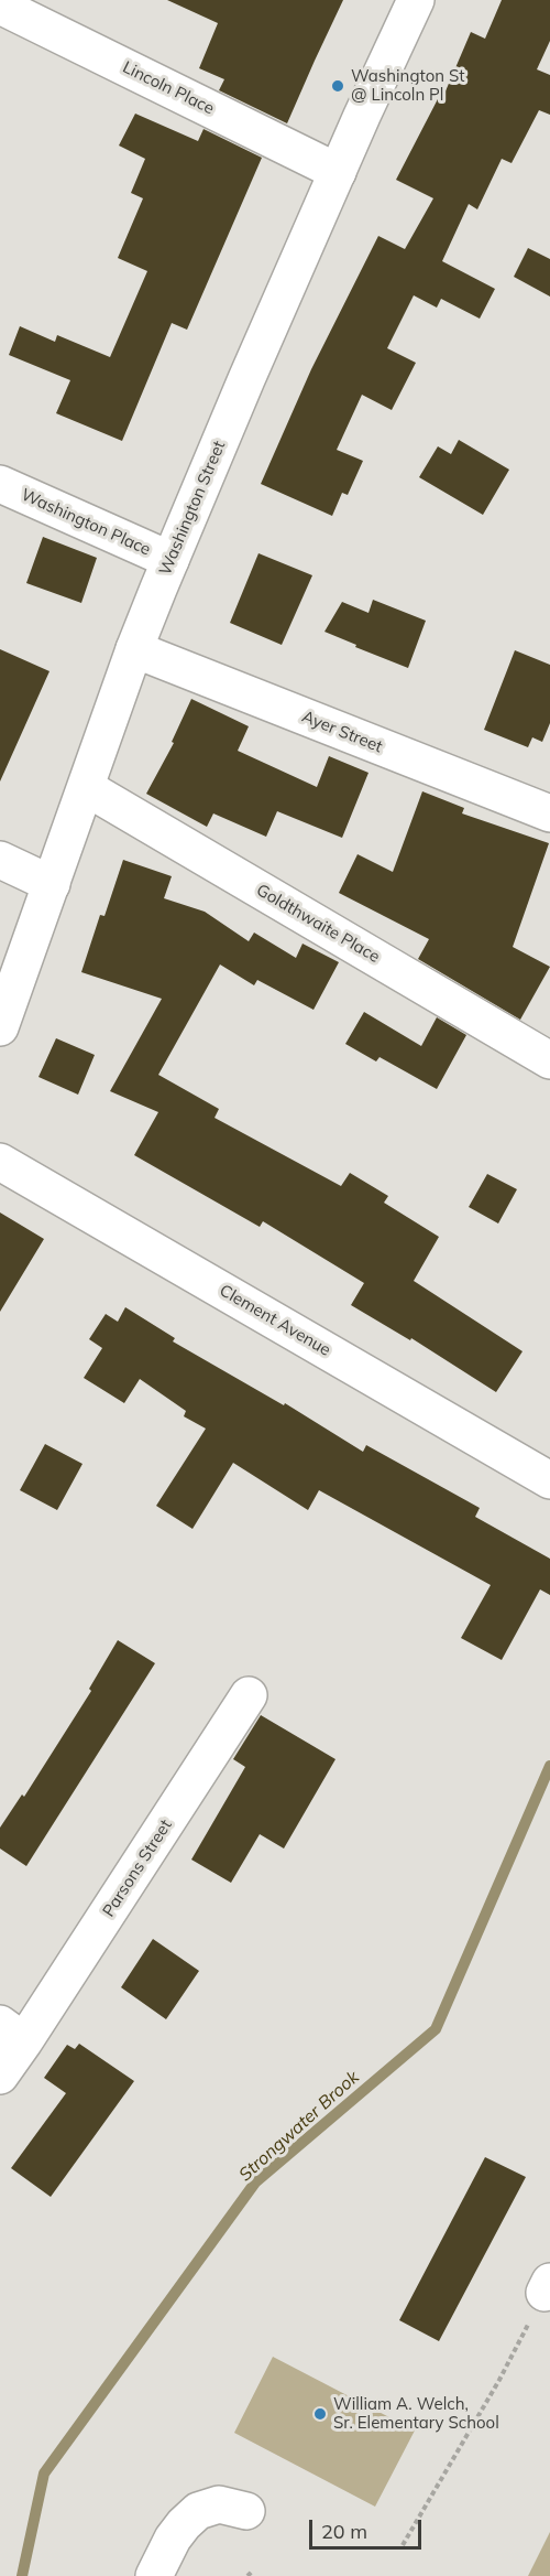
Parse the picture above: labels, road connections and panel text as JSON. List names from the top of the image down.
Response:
{
  "streets": {
    "street": [
      "Lincoln Place",
      "Washington Street",
      "Washington Place",
      "Ayer Street",
      "Goldthwaite Place",
      "Clement Avenue",
      "Parsons Street"
    ]
  },
  "crossings": [
    ["Lincoln Place", "Washington Street"],
    ["Washington Street", "Washington Place"],
    ["Washington Street", "Ayer Street"],
    ["Washington Street", "Goldthwaite Place"]
  ],
  "water": ["Strongwater Brook"],
  "places": ["Washington St @ Lincoln Pl", "William A. Welch, Sr. Elementary School"],
  "scale_bar": "20 m"
}
